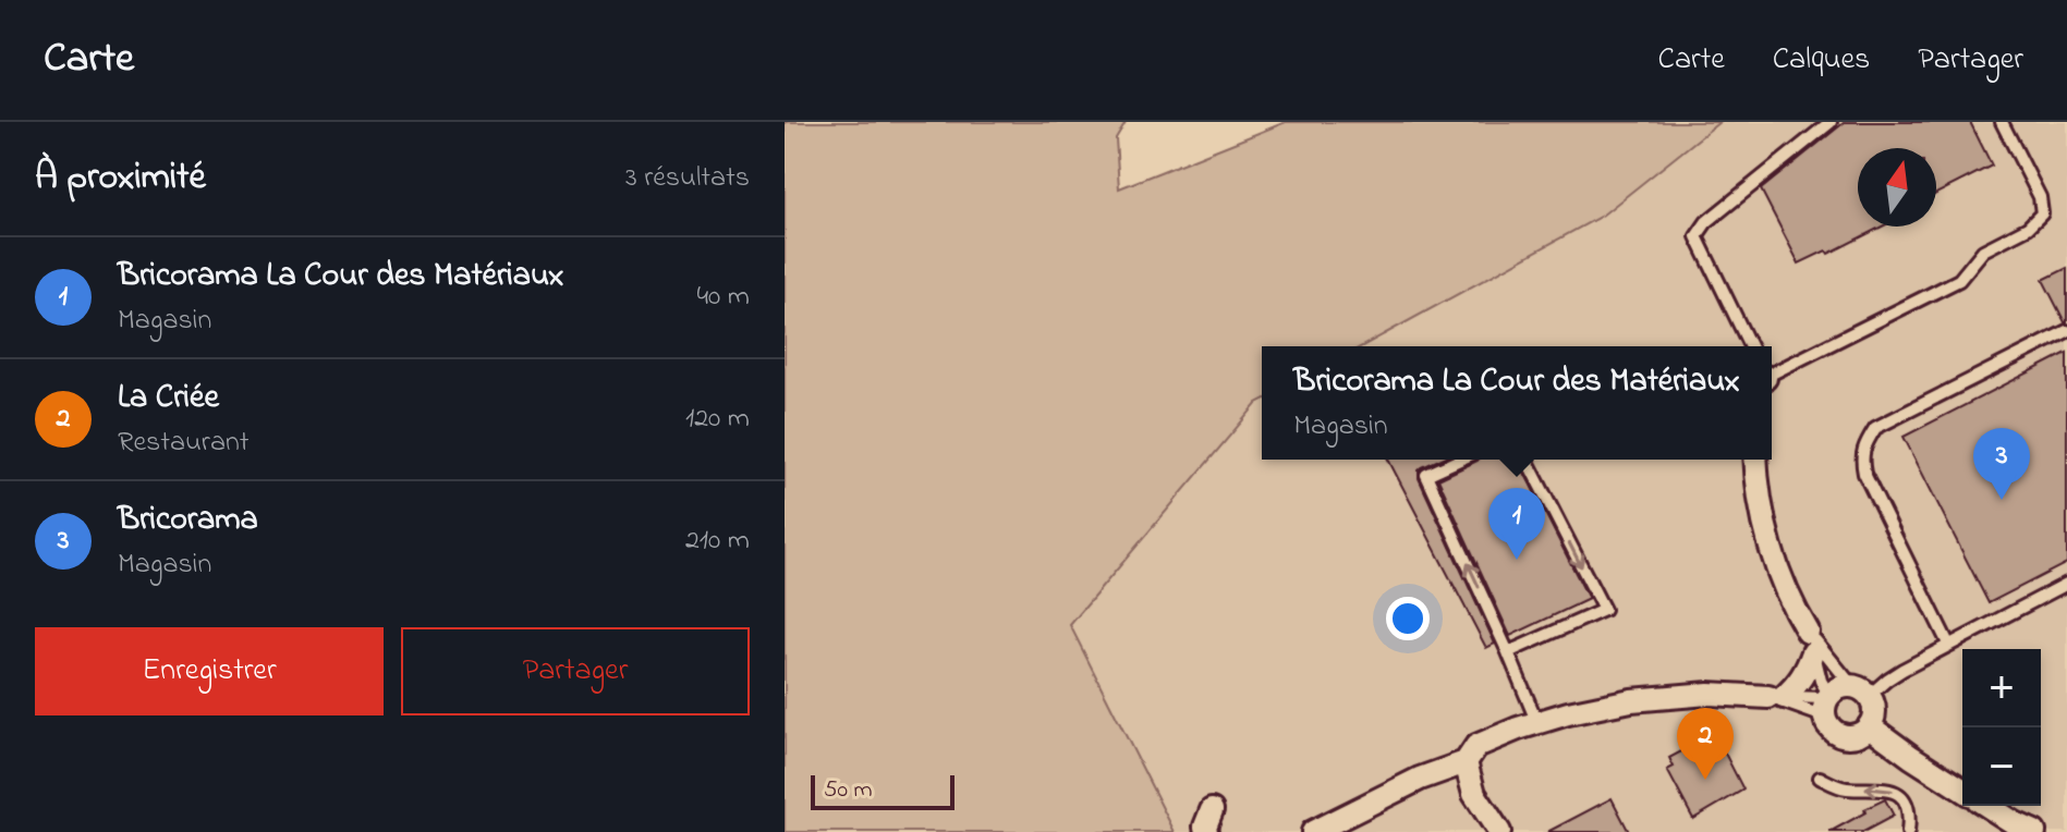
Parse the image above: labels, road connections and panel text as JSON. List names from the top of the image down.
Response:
{
  "scale_bar": "50 m",
  "north": "top",
  "page": {
    "header": "Carte",
    "nav": ["Carte", "Calques", "Partager"],
    "heading": ["À proximité", "3 résultats"],
    "list": [
      {
        "mark": "1",
        "name": "Bricorama La Cour des Matériaux",
        "note": "Magasin",
        "value": "40 m"
      },
      {
        "mark": "2",
        "name": "La Criée",
        "note": "Restaurant",
        "value": "120 m"
      },
      {
        "mark": "3",
        "name": "Bricorama",
        "note": "Magasin",
        "value": "210 m"
      }
    ],
    "popup": ["Bricorama La Cour des Matériaux", "Magasin"],
    "pins": ["3", "1", "2"],
    "buttons": ["Enregistrer", "Partager"],
    "map_buttons": ["+", "−"],
    "scale": "50 m"
  }
}
